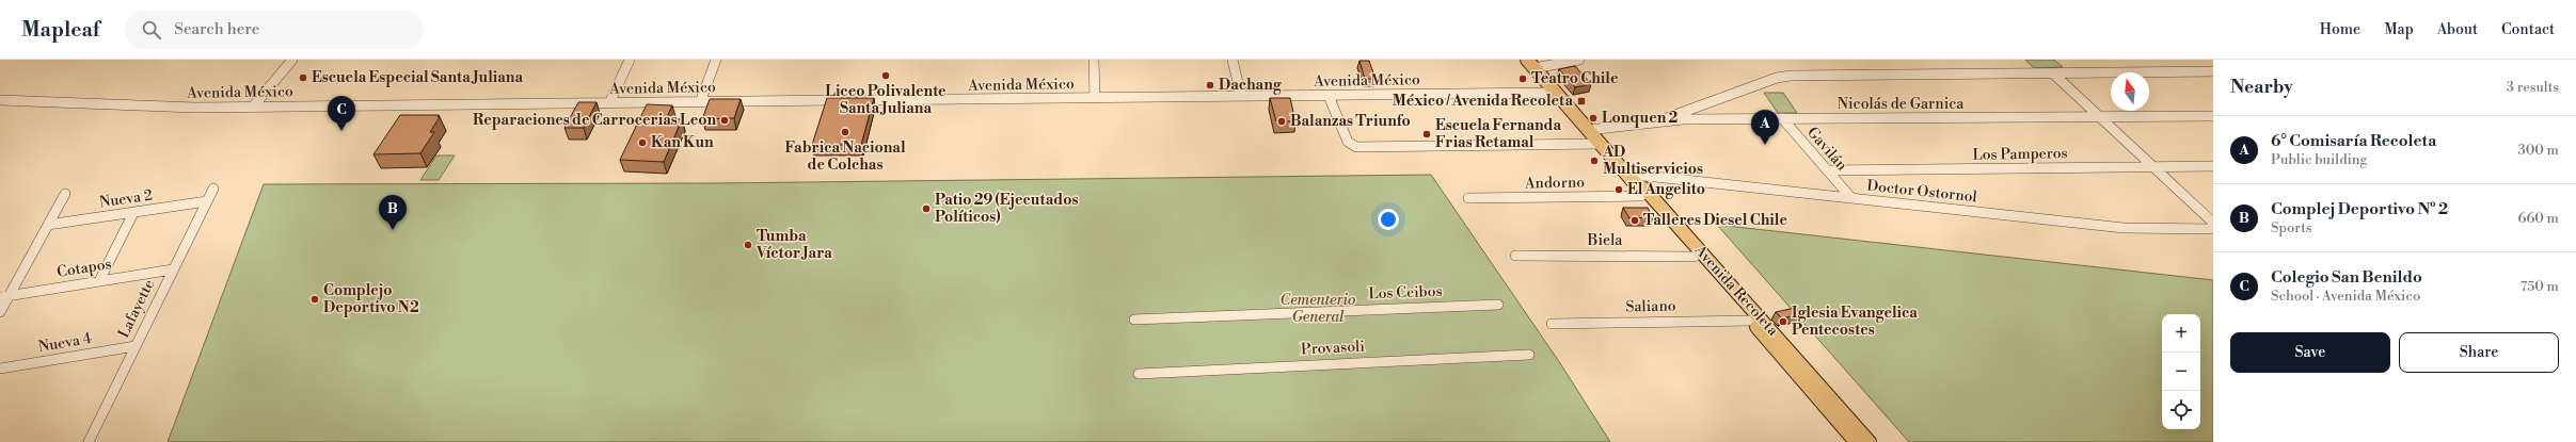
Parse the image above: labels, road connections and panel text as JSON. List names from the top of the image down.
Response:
{
  "streets": {
    "main road": ["Avenida Recoleta"],
    "street": [
      "Avenida México",
      "Nicolás de Garnica",
      "Gavilán",
      "Los Pamperos",
      "Andorno",
      "Doctor Ostornol",
      "Nueva 2",
      "Biela",
      "Cotapos",
      "Los Ceibos",
      "Saliano",
      "Lafayette",
      "Nueva 4",
      "Provasoli"
    ]
  },
  "crossings": [
    ["Avenida México", "Avenida Recoleta"],
    ["Nicolás de Garnica", "Gavilán"],
    ["Nicolás de Garnica", "Avenida Recoleta"],
    ["Gavilán", "Los Pamperos"],
    ["Gavilán", "Doctor Ostornol"],
    ["Andorno", "Avenida Recoleta"],
    ["Doctor Ostornol", "Avenida Recoleta"],
    ["Nueva 2", "Lafayette"],
    ["Biela", "Avenida Recoleta"],
    ["Cotapos", "Lafayette"],
    ["Avenida Recoleta", "Saliano"],
    ["Lafayette", "Nueva 4"]
  ],
  "parks": ["Cementerio General"],
  "places": {
    "other": [
      "Liceo Polivalente Santa Juliana",
      "Escuela Especial Santa Juliana",
      "Teatro Chile",
      "Dachang",
      "Lonquen 2",
      "Reparaciones de Carrocerias Leon",
      "Balanzas Triunfo",
      "Fabrica Nacional de Colchas",
      "Escuela Fernanda Frias Retamal",
      "Kan Kun",
      "AD Multiservicios",
      "El Angelito",
      "Patio 29 (Ejecutados Políticos)",
      "Talleres Diesel Chile",
      "Tumba Víctor Jara",
      "Complejo Deportivo N2",
      "Iglesia Evangelica Pentecostes"
    ],
    "transit": ["México / Avenida Recoleta"]
  },
  "north": "top",
  "page": {
    "header": "Mapleaf",
    "search": "Search here",
    "nav": [
      "Home",
      "Map",
      "About",
      "Contact"
    ],
    "heading": ["Nearby", "3 results"],
    "pins": ["C", "A", "B"],
    "list": [
      {
        "mark": "A",
        "name": "6° Comisaría Recoleta",
        "note": "Public building",
        "value": "300 m"
      },
      {
        "mark": "B",
        "name": "Complej Deportivo Nº 2",
        "note": "Sports",
        "value": "660 m"
      },
      {
        "mark": "C",
        "name": "Colegio San Benildo",
        "note": "School · Avenida México",
        "value": "750 m"
      }
    ],
    "map_buttons": ["+", "−"],
    "buttons": ["Save", "Share"]
  }
}
